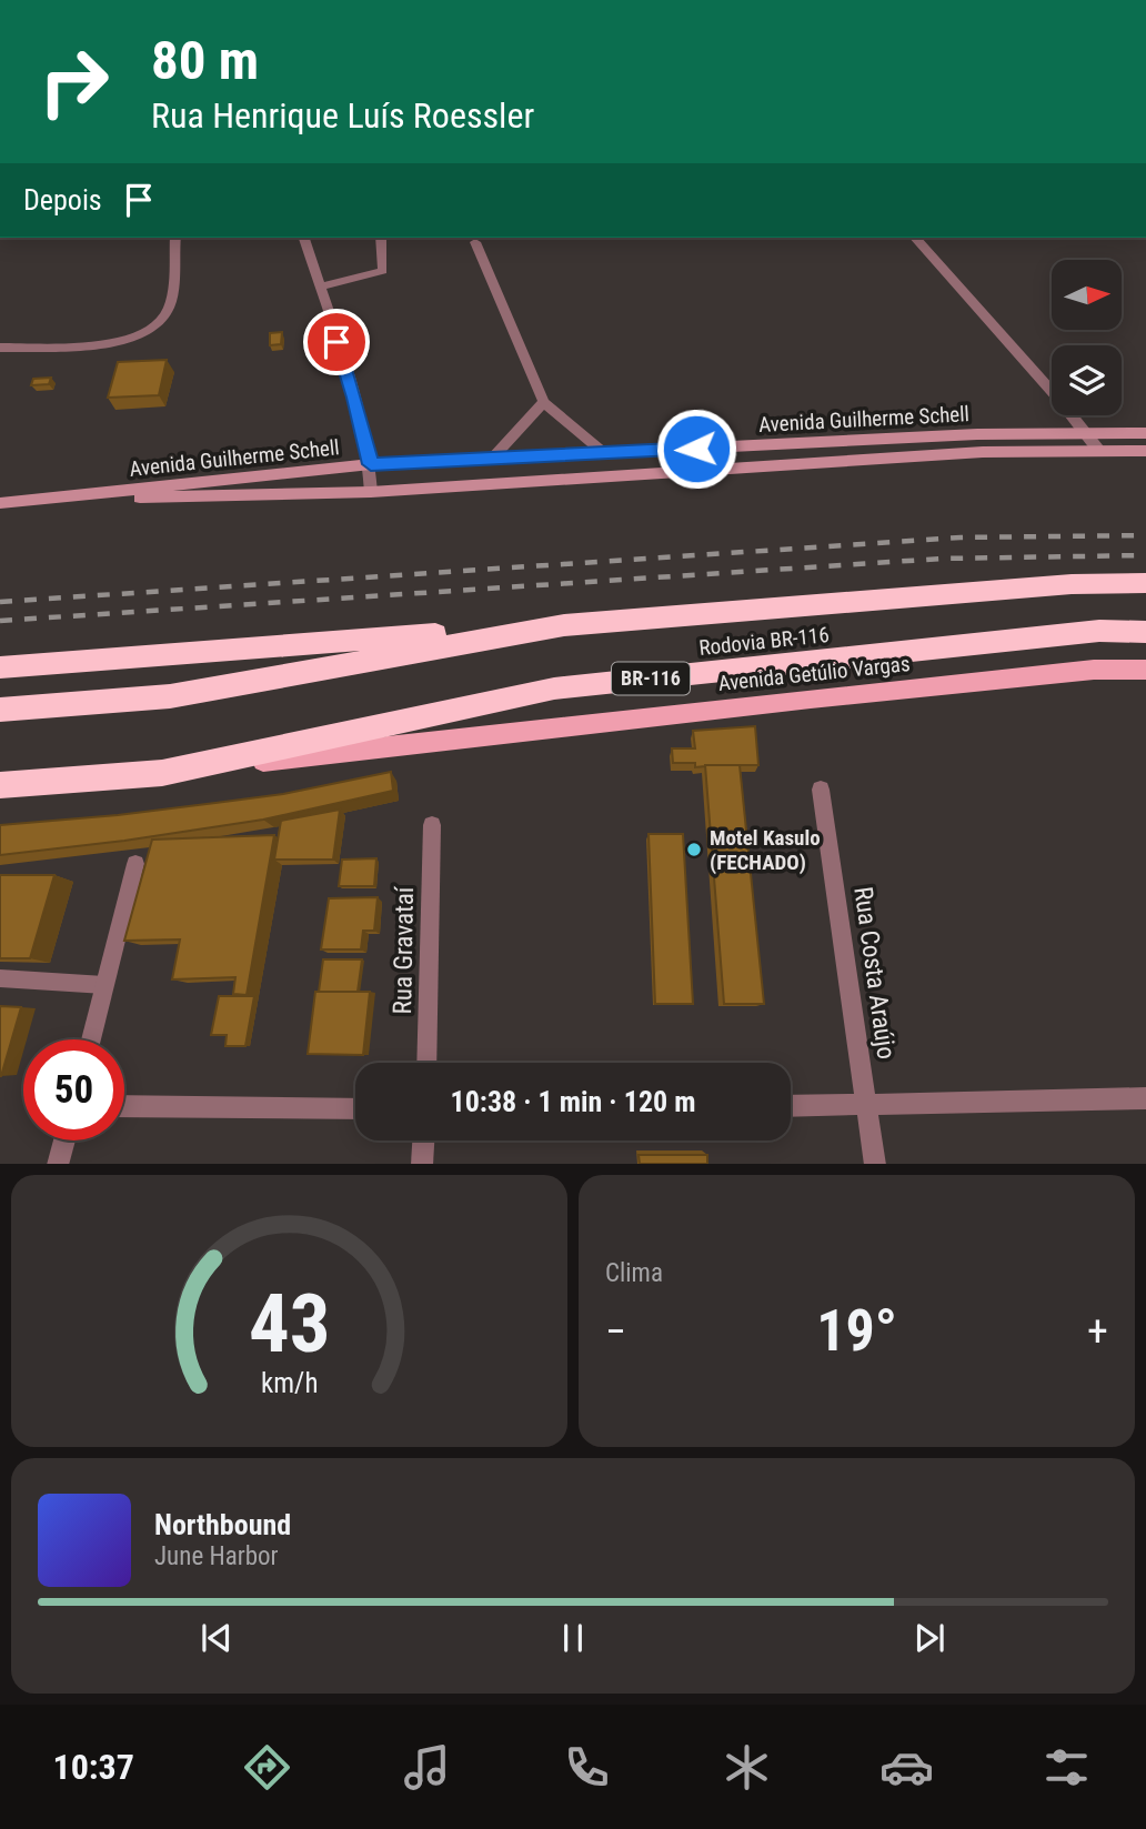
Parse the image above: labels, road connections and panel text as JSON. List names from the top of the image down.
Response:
{
  "streets": {
    "highway": ["Rodovia BR-116", "BR-116"],
    "main road": ["Avenida Guilherme Schell", "Avenida Getúlio Vargas"],
    "street": ["Rua Gravataí", "Rua Costa Araújo"]
  },
  "crossings": [
    ["Rodovia BR-116", "Avenida Getúlio Vargas"],
    ["Rodovia BR-116", "BR-116"],
    ["Avenida Getúlio Vargas", "BR-116"]
  ],
  "places": ["Motel Kasulo (FECHADO)"],
  "north": "right",
  "page": {
    "turn": ["80 m", "Rua Henrique Luís Roessler"],
    "then": "Depois",
    "limit": "50",
    "trip": "10:38 · 1 min · 120 m",
    "tile": "Clima",
    "heat": ["−", "19°", "+"],
    "song": ["Northbound", "June Harbor"],
    "tabs": "10:37",
    "gauge": ["43", "km/h"]
  }
}
